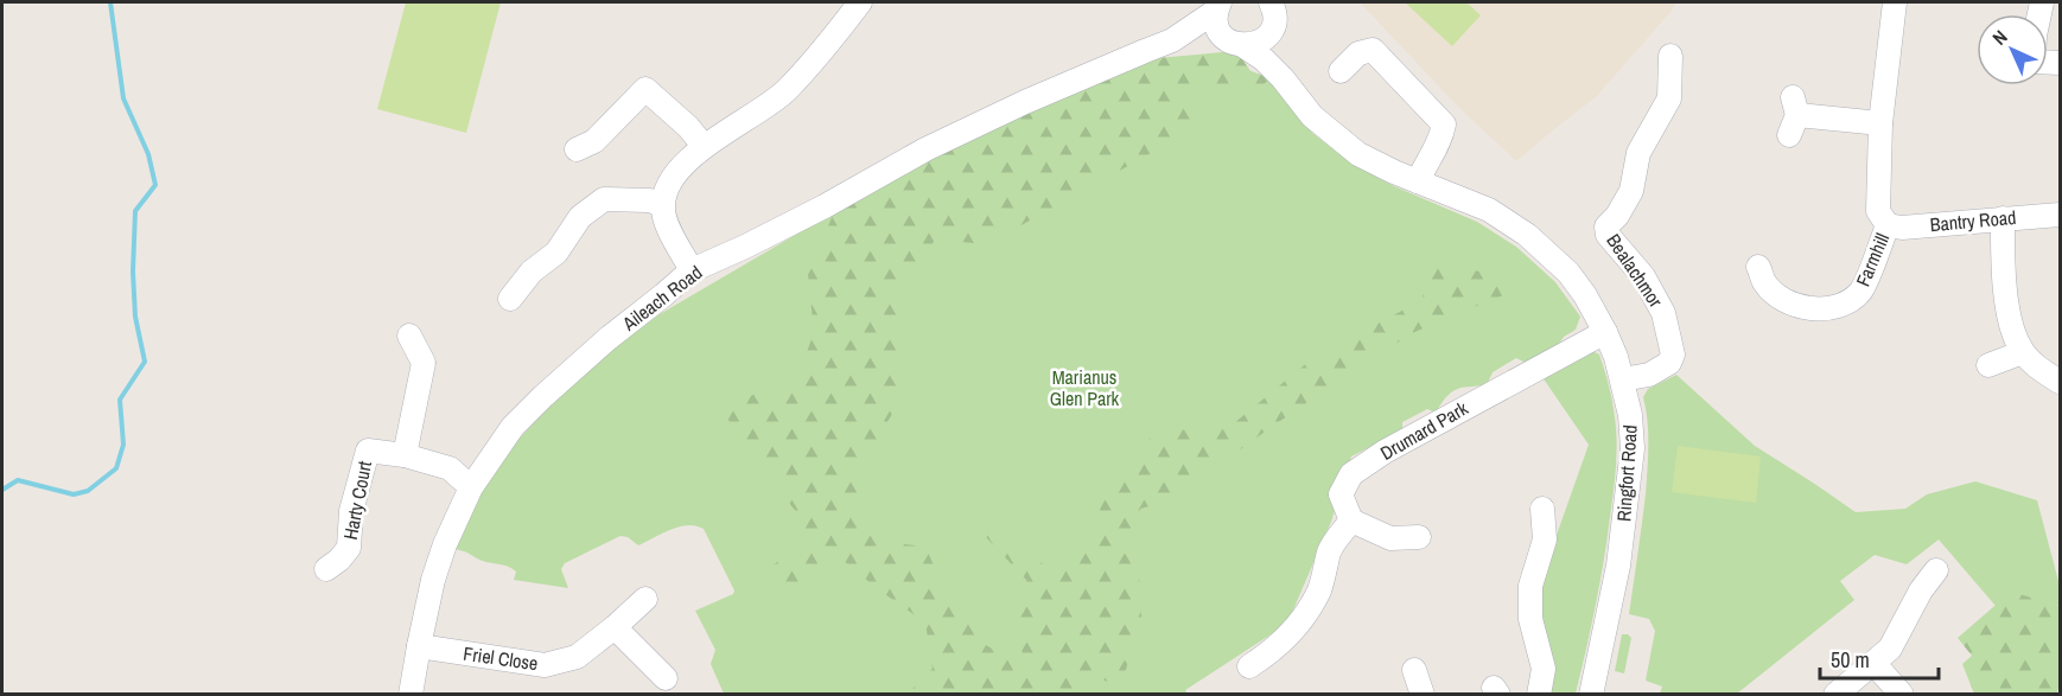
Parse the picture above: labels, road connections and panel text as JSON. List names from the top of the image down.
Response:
{
  "streets": {
    "street": [
      "Bantry Road",
      "Farmhill",
      "Bealachmor",
      "Aileach Road",
      "Drumard Park",
      "Ringfort Road",
      "Harty Court",
      "Friel Close"
    ]
  },
  "crossings": [
    ["Bantry Road", "Farmhill"],
    ["Bealachmor", "Ringfort Road"],
    ["Aileach Road", "Ringfort Road"],
    ["Aileach Road", "Harty Court"],
    ["Aileach Road", "Friel Close"],
    ["Drumard Park", "Ringfort Road"]
  ],
  "parks": ["Marianus Glen Park"],
  "scale_bar": "50 m",
  "north": "top left"
}
